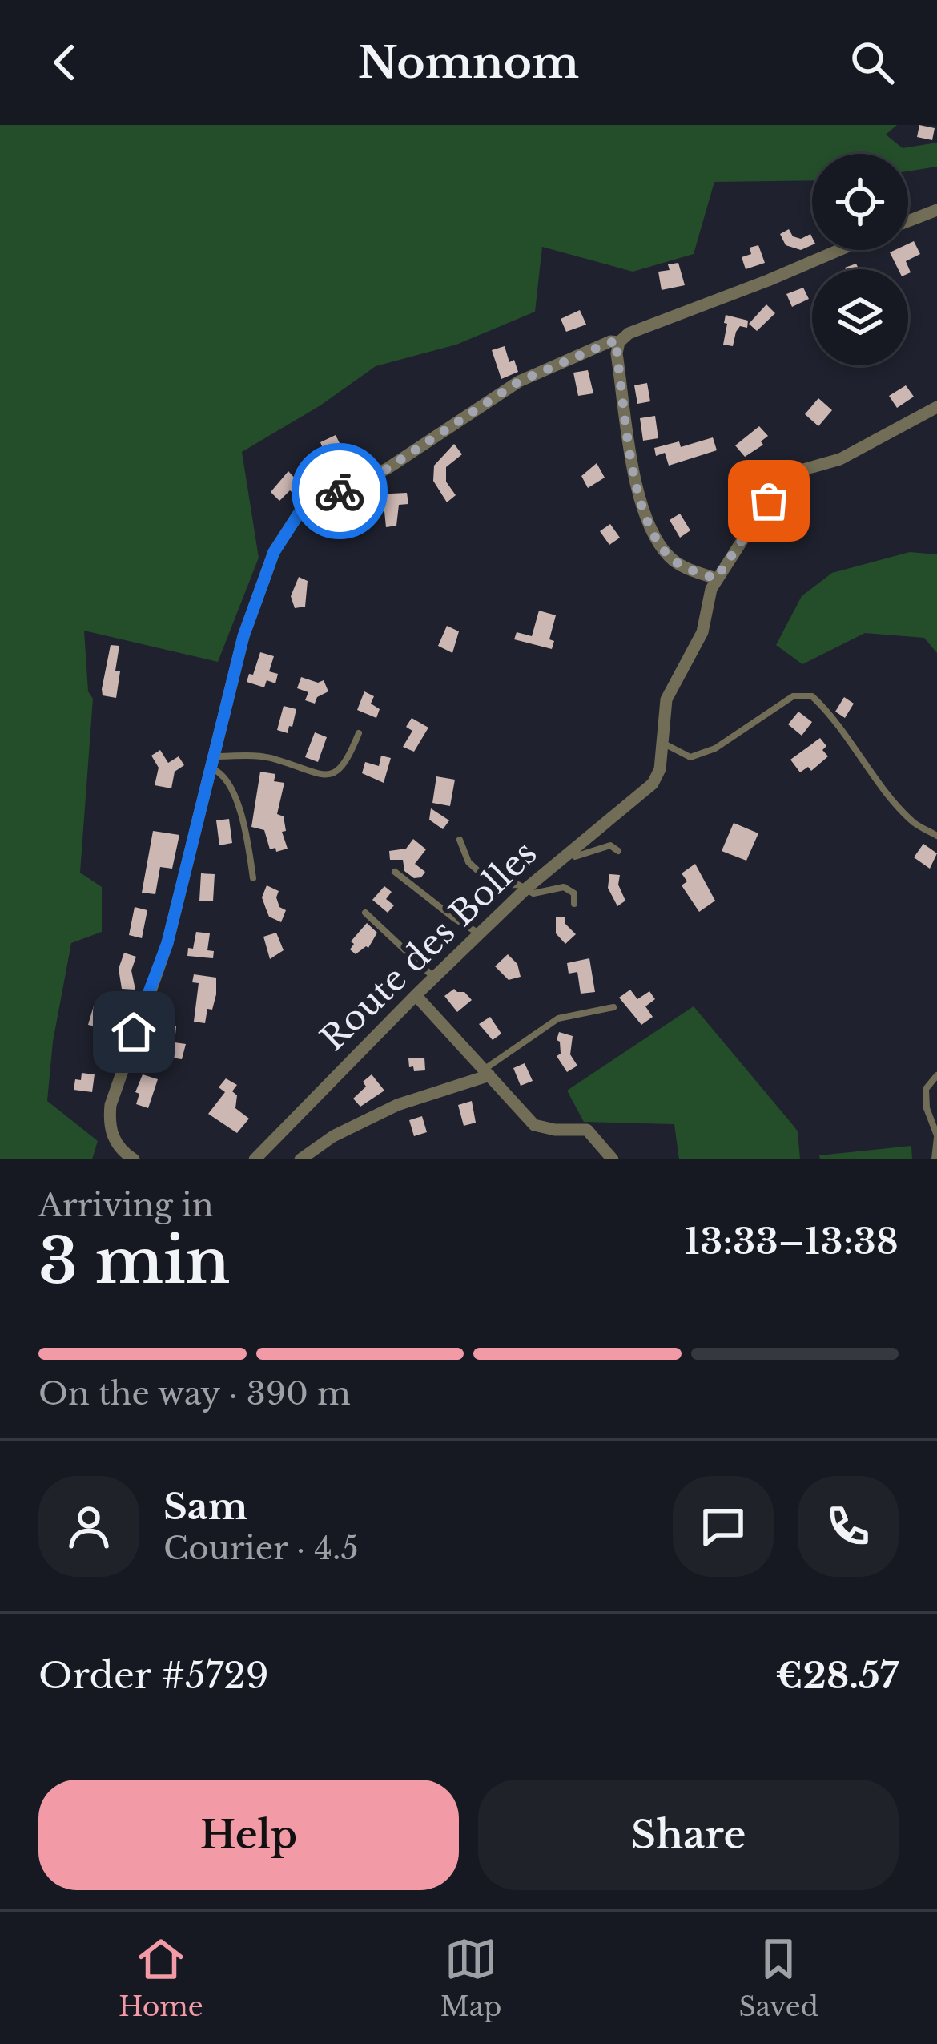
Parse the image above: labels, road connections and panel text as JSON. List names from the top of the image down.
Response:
{
  "streets": {
    "street": ["Route des Bolles"]
  },
  "page": {
    "header": "Nomnom",
    "heading": ["3 min", "Arriving in", "13:33–13:38"],
    "panel": [
      "Sam",
      "Courier · 4.5",
      "Order #5729",
      "€28.57"
    ],
    "bar": "On the way · 390 m",
    "buttons": ["Help", "Share"],
    "tabs": ["Home", "Map", "Saved"]
  }
}
